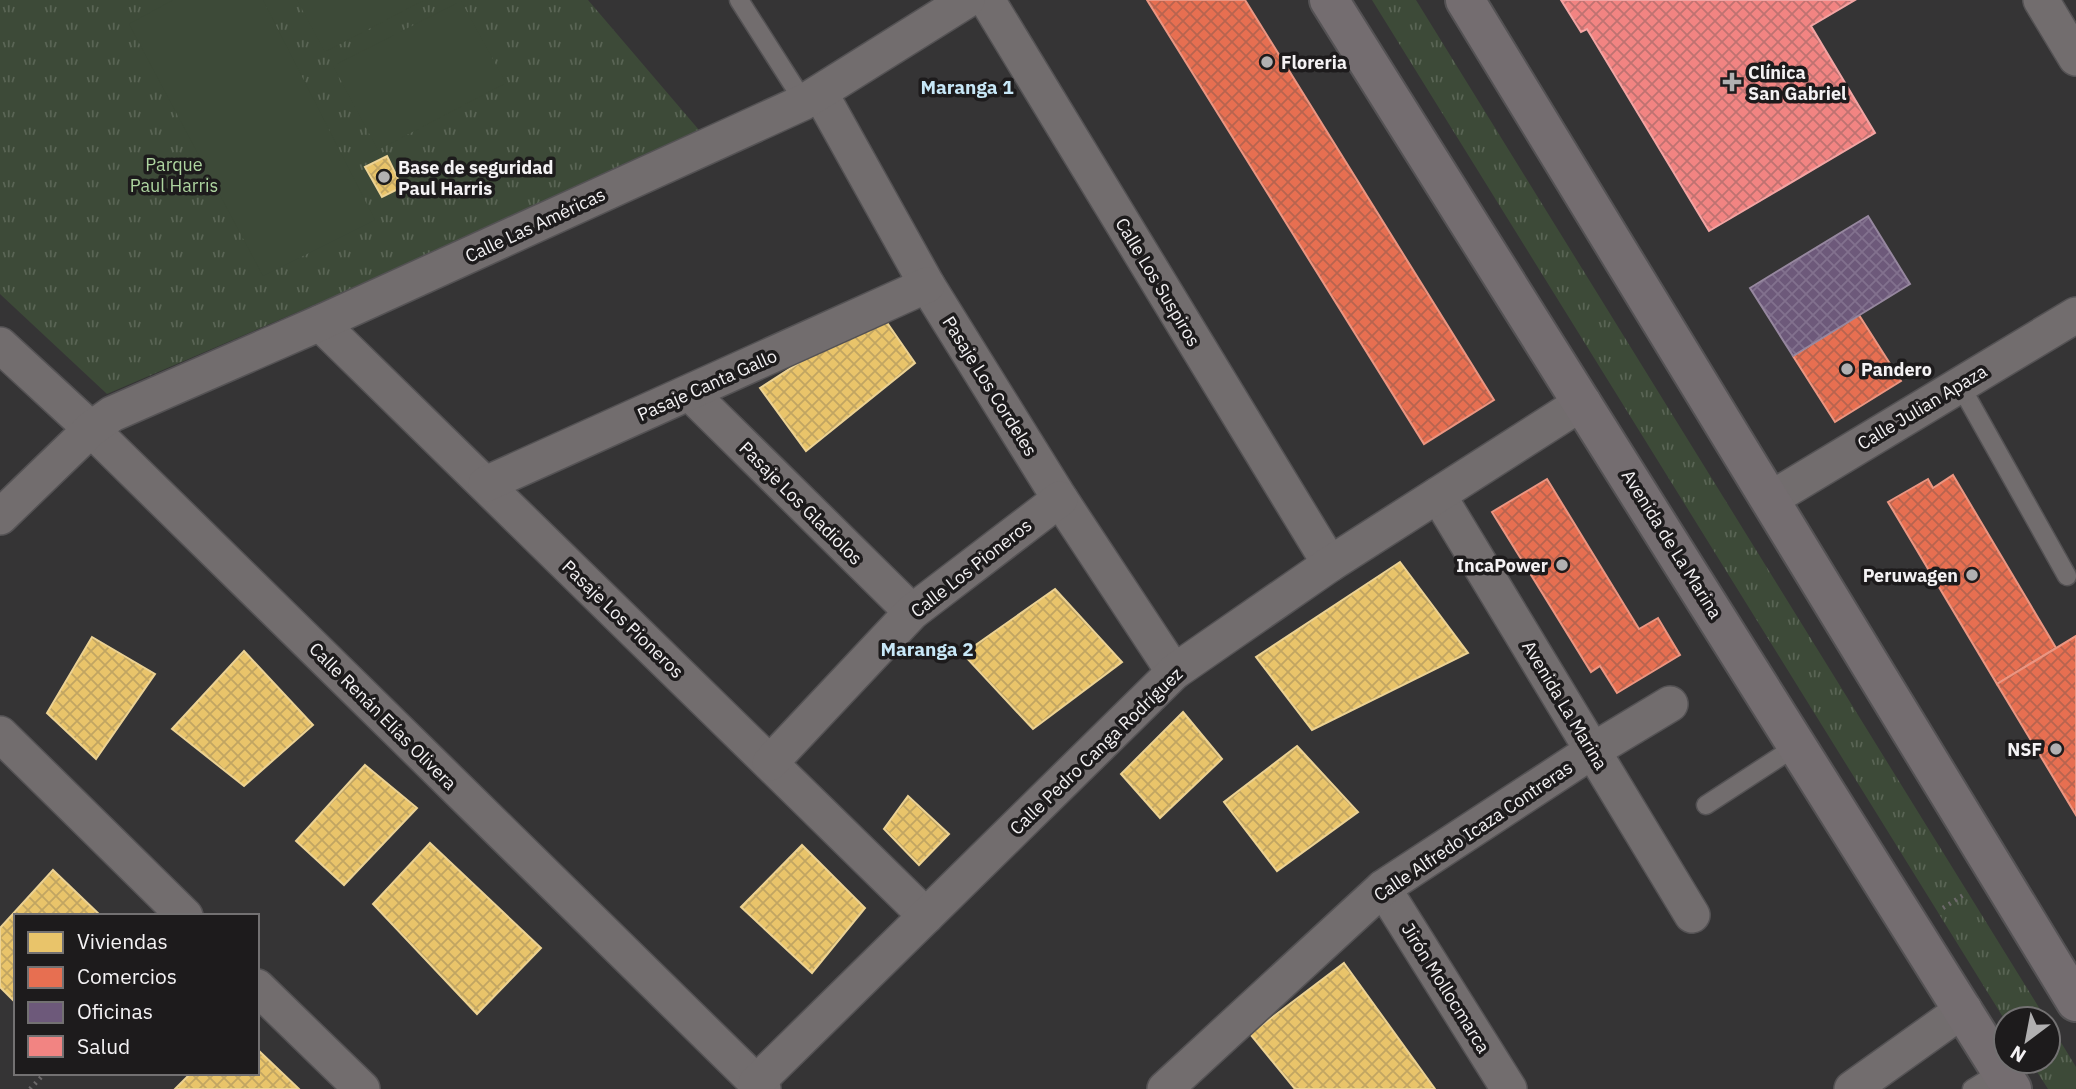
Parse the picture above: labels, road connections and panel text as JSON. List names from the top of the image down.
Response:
{
  "streets": {
    "main road": ["Avenida de La Marina"],
    "street": [
      "Calle Las Américas",
      "Calle Los Suspiros",
      "Pasaje Canta Gallo",
      "Pasaje Los Cordeles",
      "Calle Julian Apaza",
      "Pasaje Los Gladiolos",
      "Calle Los Pioneros",
      "Pasaje Los Pioneros",
      "Avenida La Marina",
      "Calle Renán Elías Olivera",
      "Calle Pedro Canga Rodríguez",
      "Calle Alfredo Icaza Contreras",
      "Jirón Mollocmarca"
    ]
  },
  "crossings": [
    ["Calle Las Américas", "Pasaje Los Cordeles"],
    ["Calle Las Américas", "Pasaje Los Pioneros"],
    ["Calle Las Américas", "Calle Renán Elías Olivera"],
    ["Calle Los Suspiros", "Calle Pedro Canga Rodríguez"],
    ["Pasaje Canta Gallo", "Pasaje Los Cordeles"],
    ["Pasaje Canta Gallo", "Pasaje Los Gladiolos"],
    ["Pasaje Canta Gallo", "Pasaje Los Pioneros"],
    ["Pasaje Los Cordeles", "Calle Los Pioneros"],
    ["Pasaje Los Cordeles", "Calle Pedro Canga Rodríguez"],
    ["Pasaje Los Gladiolos", "Calle Los Pioneros"],
    ["Avenida de La Marina", "Calle Pedro Canga Rodríguez"],
    ["Calle Los Pioneros", "Pasaje Los Pioneros"],
    ["Pasaje Los Pioneros", "Calle Pedro Canga Rodríguez"],
    ["Avenida La Marina", "Calle Pedro Canga Rodríguez"],
    ["Avenida La Marina", "Calle Alfredo Icaza Contreras"],
    ["Calle Renán Elías Olivera", "Calle Pedro Canga Rodríguez"],
    ["Calle Alfredo Icaza Contreras", "Jirón Mollocmarca"]
  ],
  "districts": ["Maranga 1", "Maranga 2"],
  "parks": ["Parque Paul Harris"],
  "places": {
    "other": [
      "Floreria",
      "Base de seguridad Paul Harris",
      "Pandero",
      "IncaPower",
      "Peruwagen",
      "NSF"
    ],
    "health": ["Clínica San Gabriel"]
  },
  "legend": [
    "Viviendas",
    "Comercios",
    "Oficinas",
    "Salud"
  ],
  "north": "bottom left"
}
